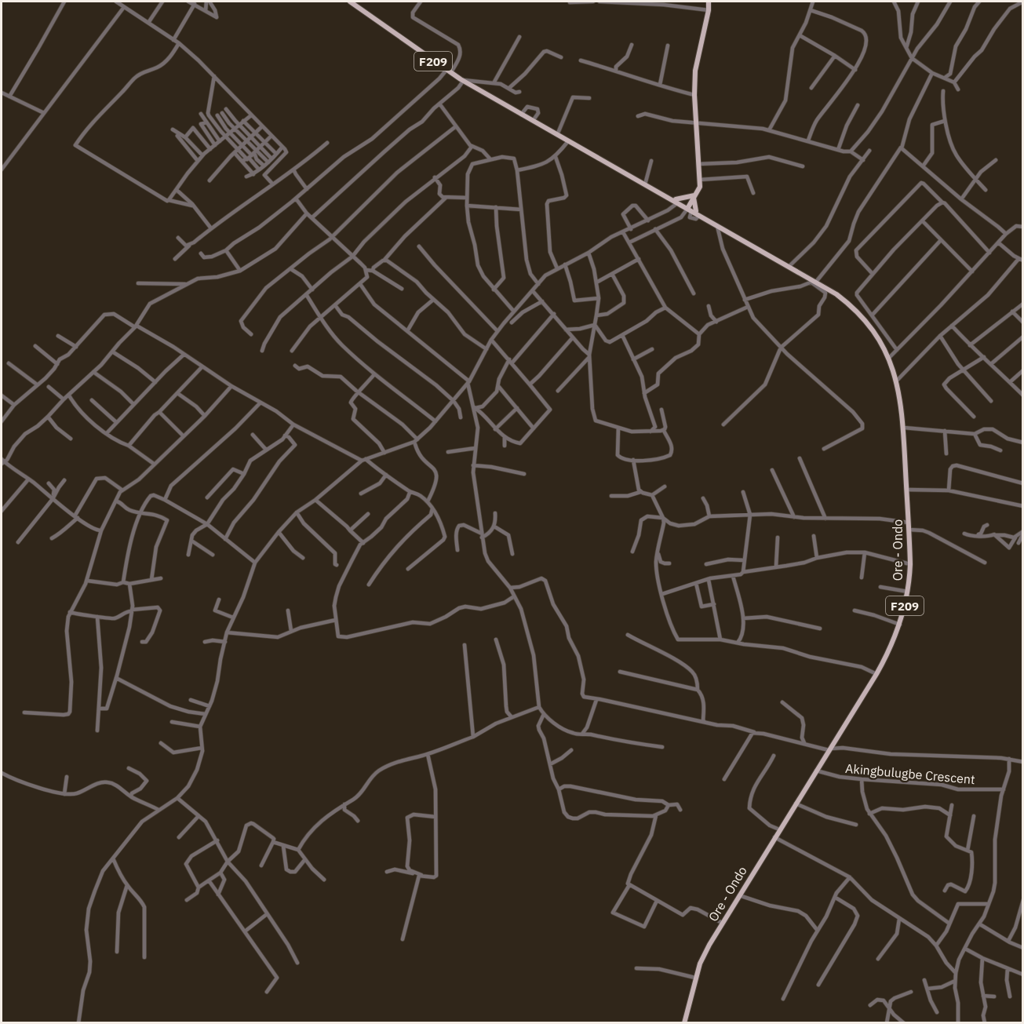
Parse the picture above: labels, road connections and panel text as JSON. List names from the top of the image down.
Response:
{
  "streets": {
    "main road": ["F209", "Ore - Ondo"],
    "street": ["Akingbulugbe Crescent"]
  },
  "crossings": [
    ["F209", "Ore - Ondo"],
    ["Ore - Ondo", "Akingbulugbe Crescent"]
  ]
}
